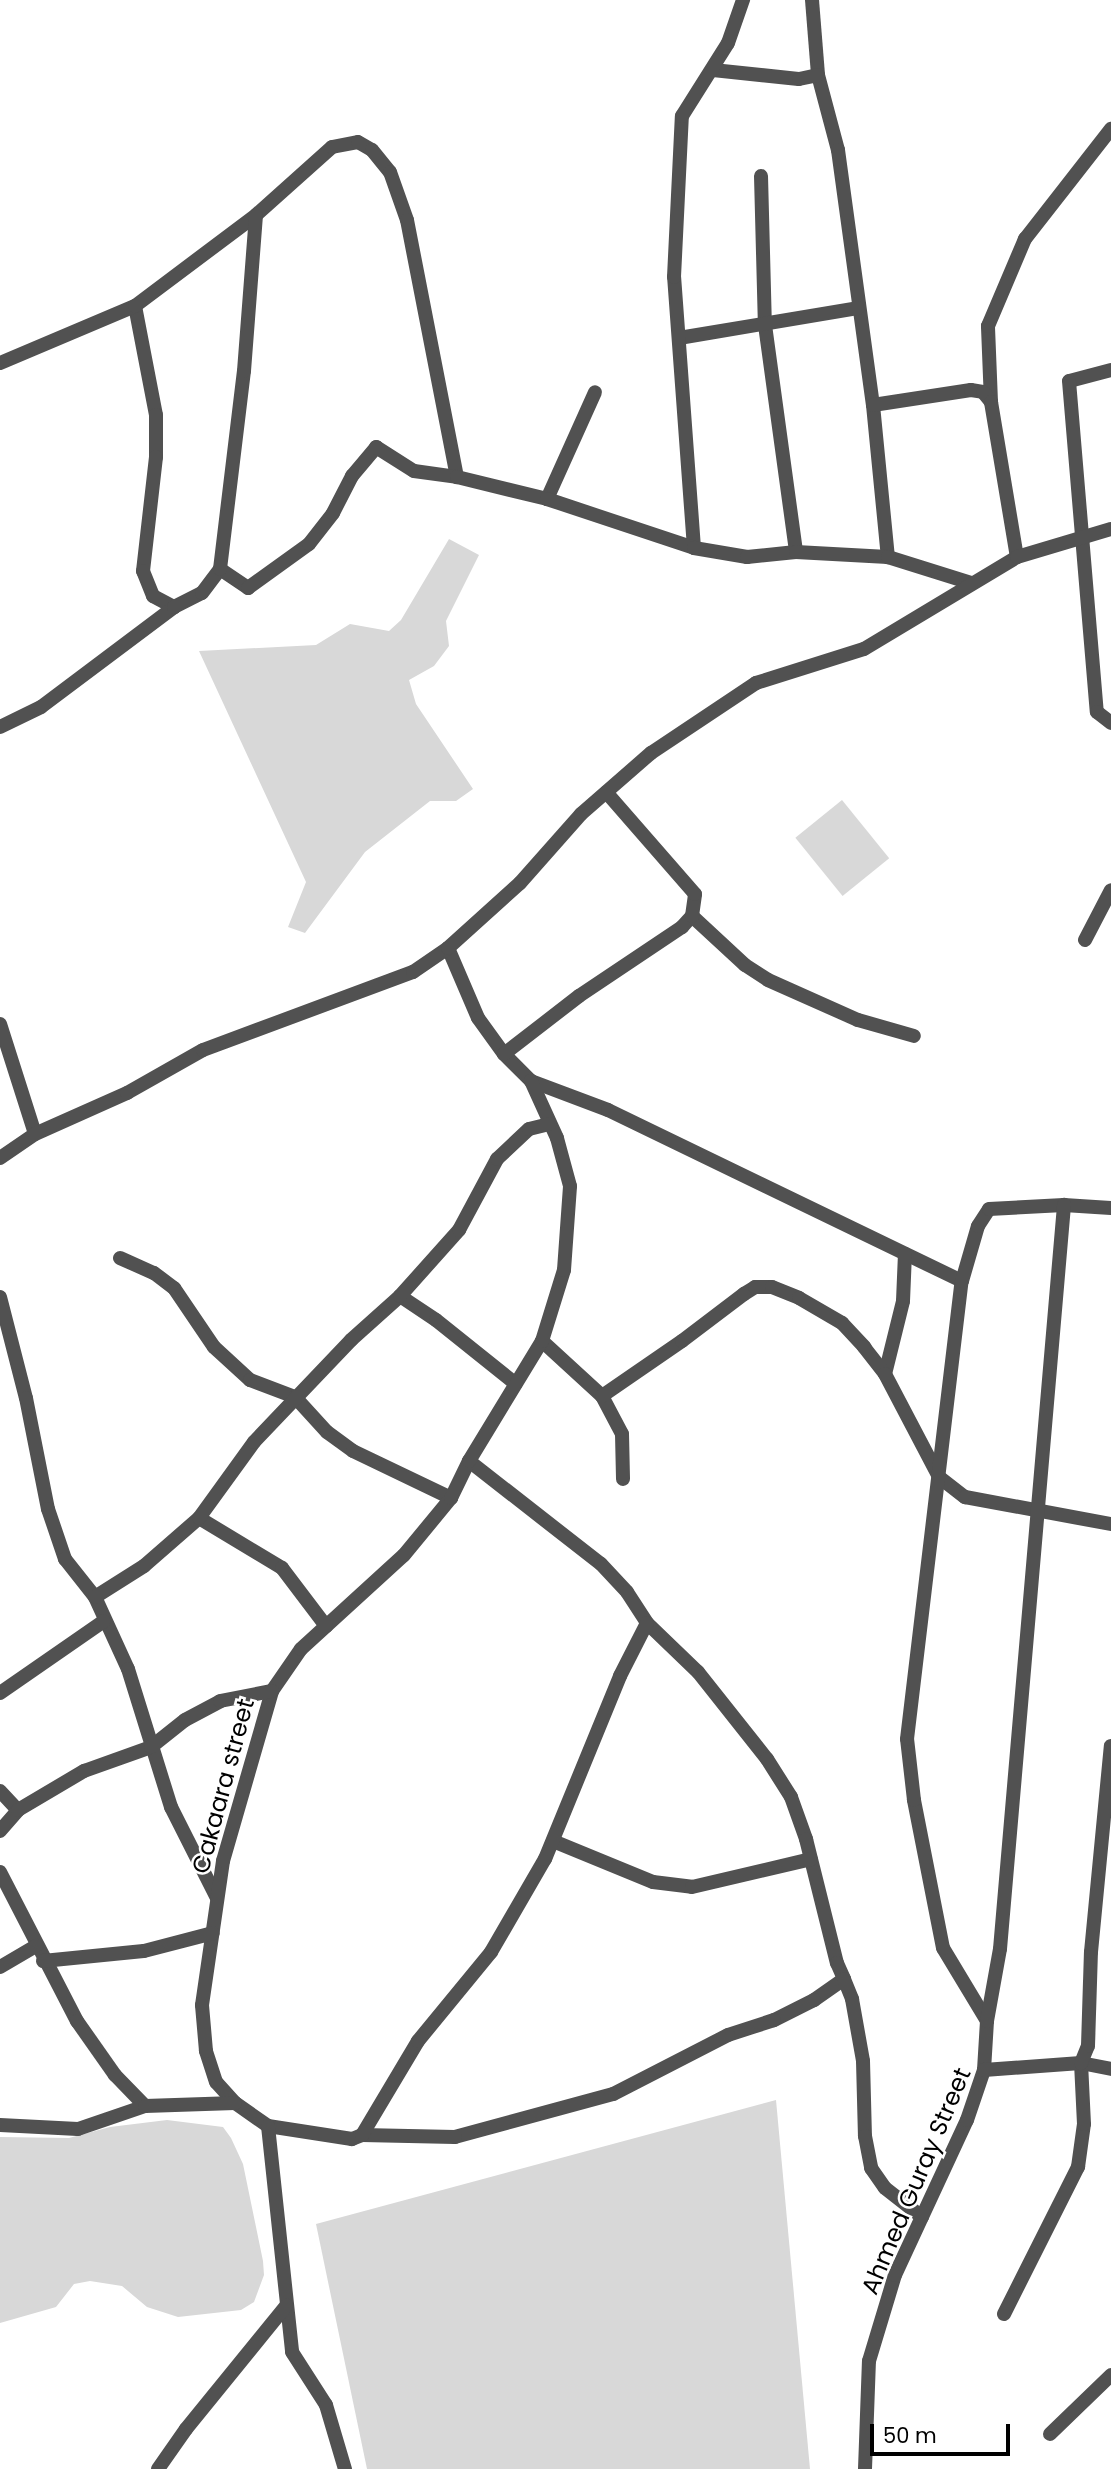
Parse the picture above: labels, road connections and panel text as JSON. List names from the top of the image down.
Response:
{
  "streets": {
    "street": ["Cakaara street", "Ahmed Guray Street"]
  },
  "scale_bar": "50 m"
}
